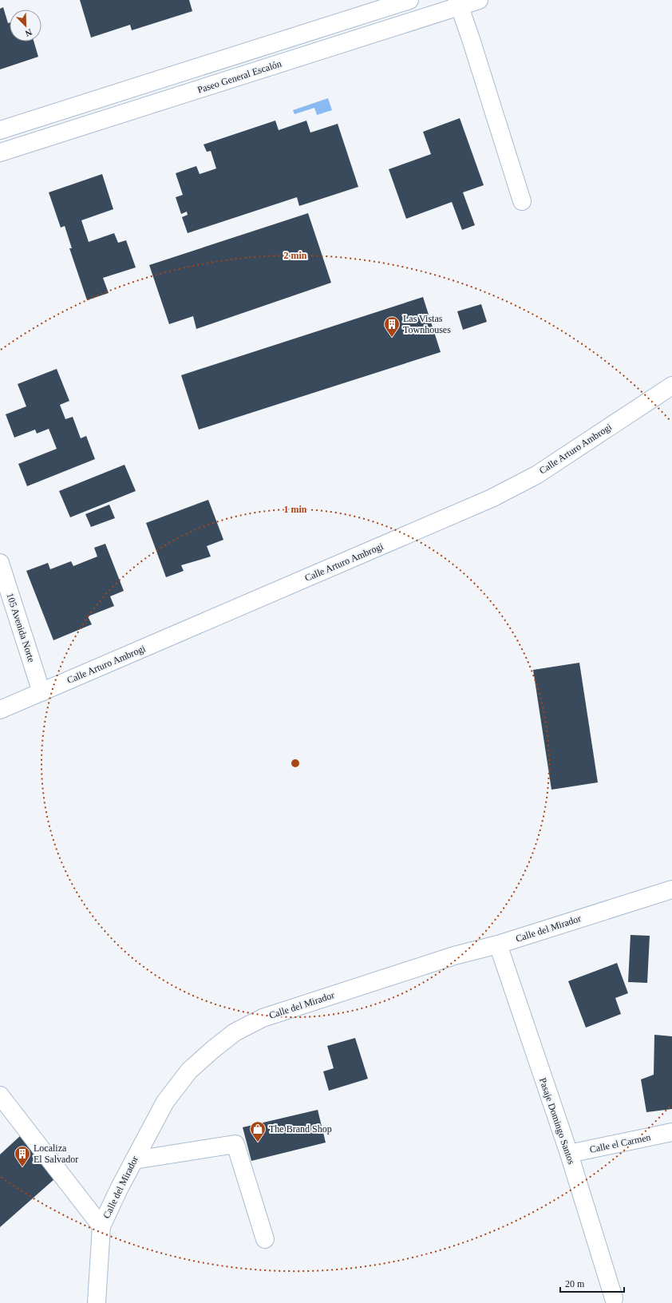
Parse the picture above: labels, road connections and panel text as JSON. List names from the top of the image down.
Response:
{
  "streets": {
    "street": [
      "Paseo General Escalón",
      "Calle Arturo Ambrogi",
      "105 Avenida Norte",
      "Calle del Mirador",
      "Pasaje Domingo Santos",
      "Calle el Carmen"
    ]
  },
  "crossings": [
    ["Calle Arturo Ambrogi", "105 Avenida Norte"],
    ["Calle del Mirador", "Pasaje Domingo Santos"],
    ["Pasaje Domingo Santos", "Calle el Carmen"]
  ],
  "places": {
    "building": ["Las Vistas Townhouses", "Localiza El Salvador"],
    "shop": ["The Brand Shop"]
  },
  "scale_bar": "20 m",
  "north": "bottom right",
  "rings": ["2 min", "1 min"]
}
